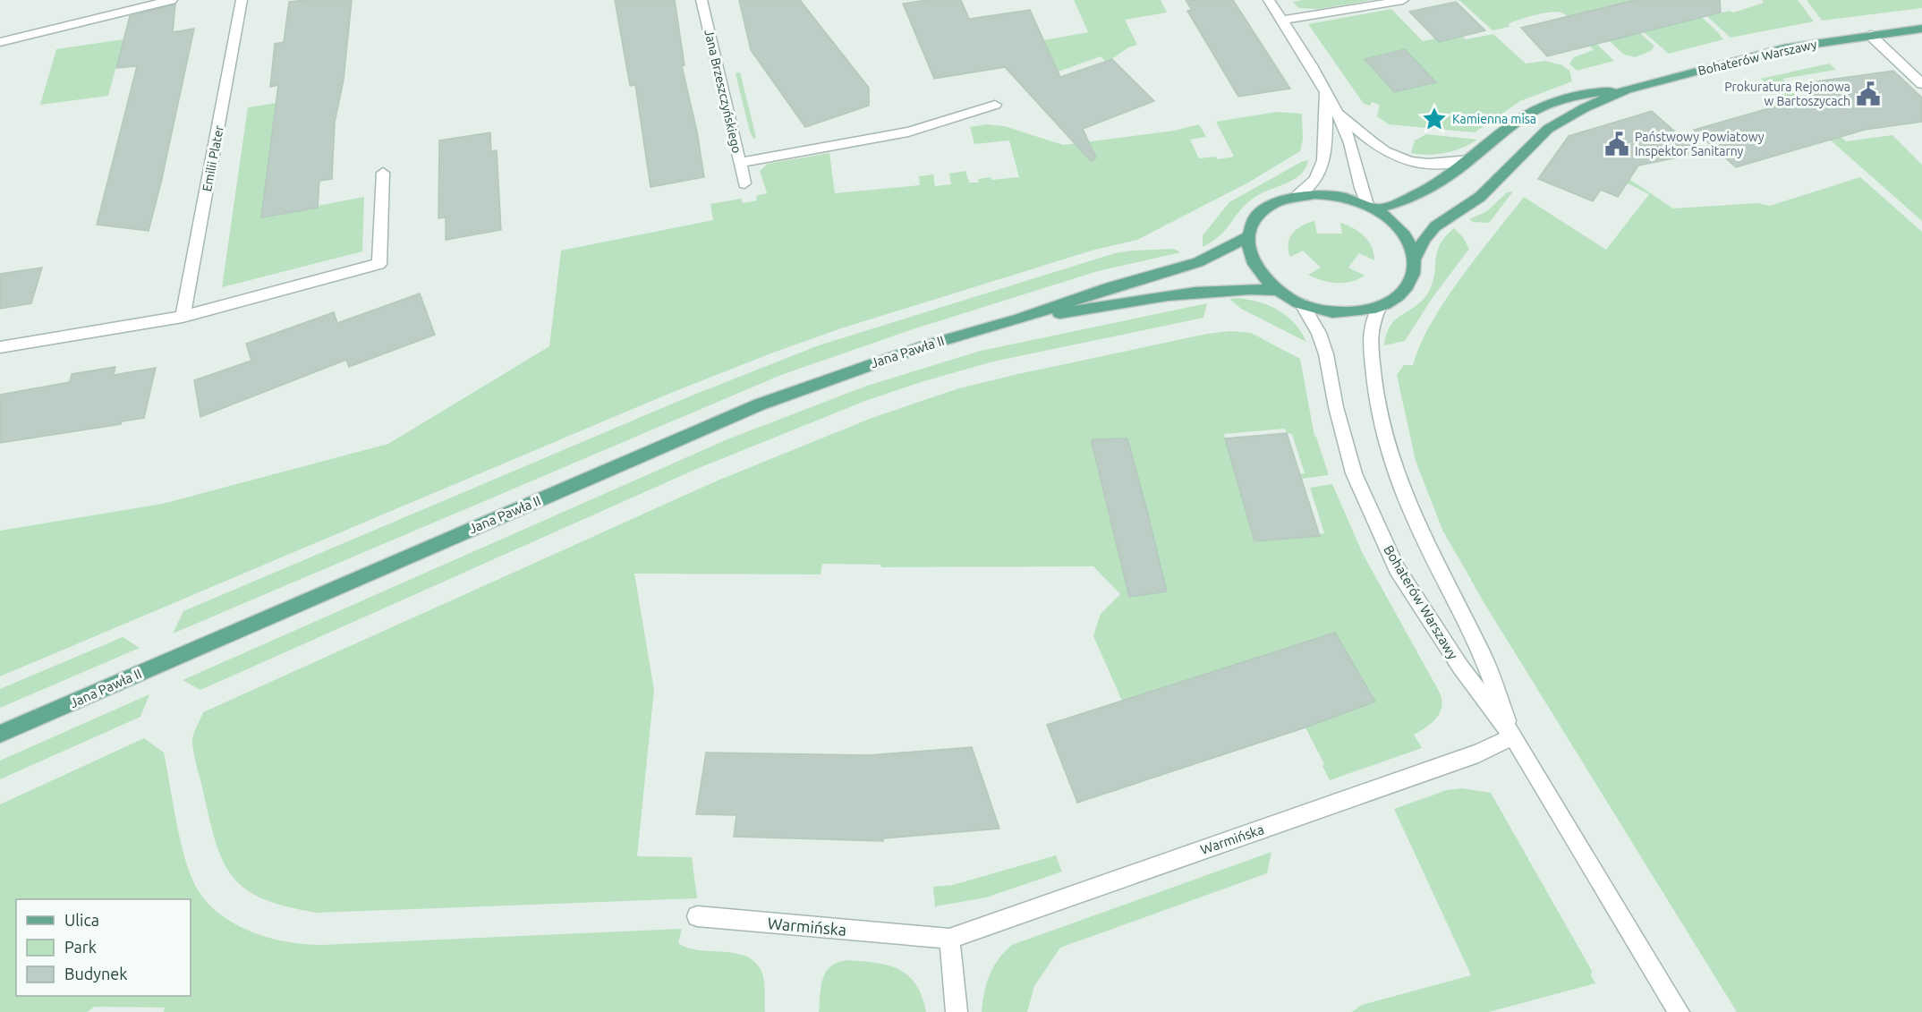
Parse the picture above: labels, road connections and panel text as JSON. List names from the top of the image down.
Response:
{
  "streets": {
    "main road": ["Bohaterów Warszawy", "Jana Pawła II"],
    "street": ["Jana Brzeszczyńskiego", "Emilii Plater", "Warmińska"]
  },
  "crossings": [
    ["Bohaterów Warszawy", "Jana Pawła II"],
    ["Bohaterów Warszawy", "Warmińska"]
  ],
  "places": {
    "public building": ["Prokuratura Rejonowa w Bartoszycach", "Państwowy Powiatowy Inspektor Sanitarny"],
    "place": ["Kamienna misa"]
  },
  "legend": ["Ulica", "Park", "Budynek"]
}
